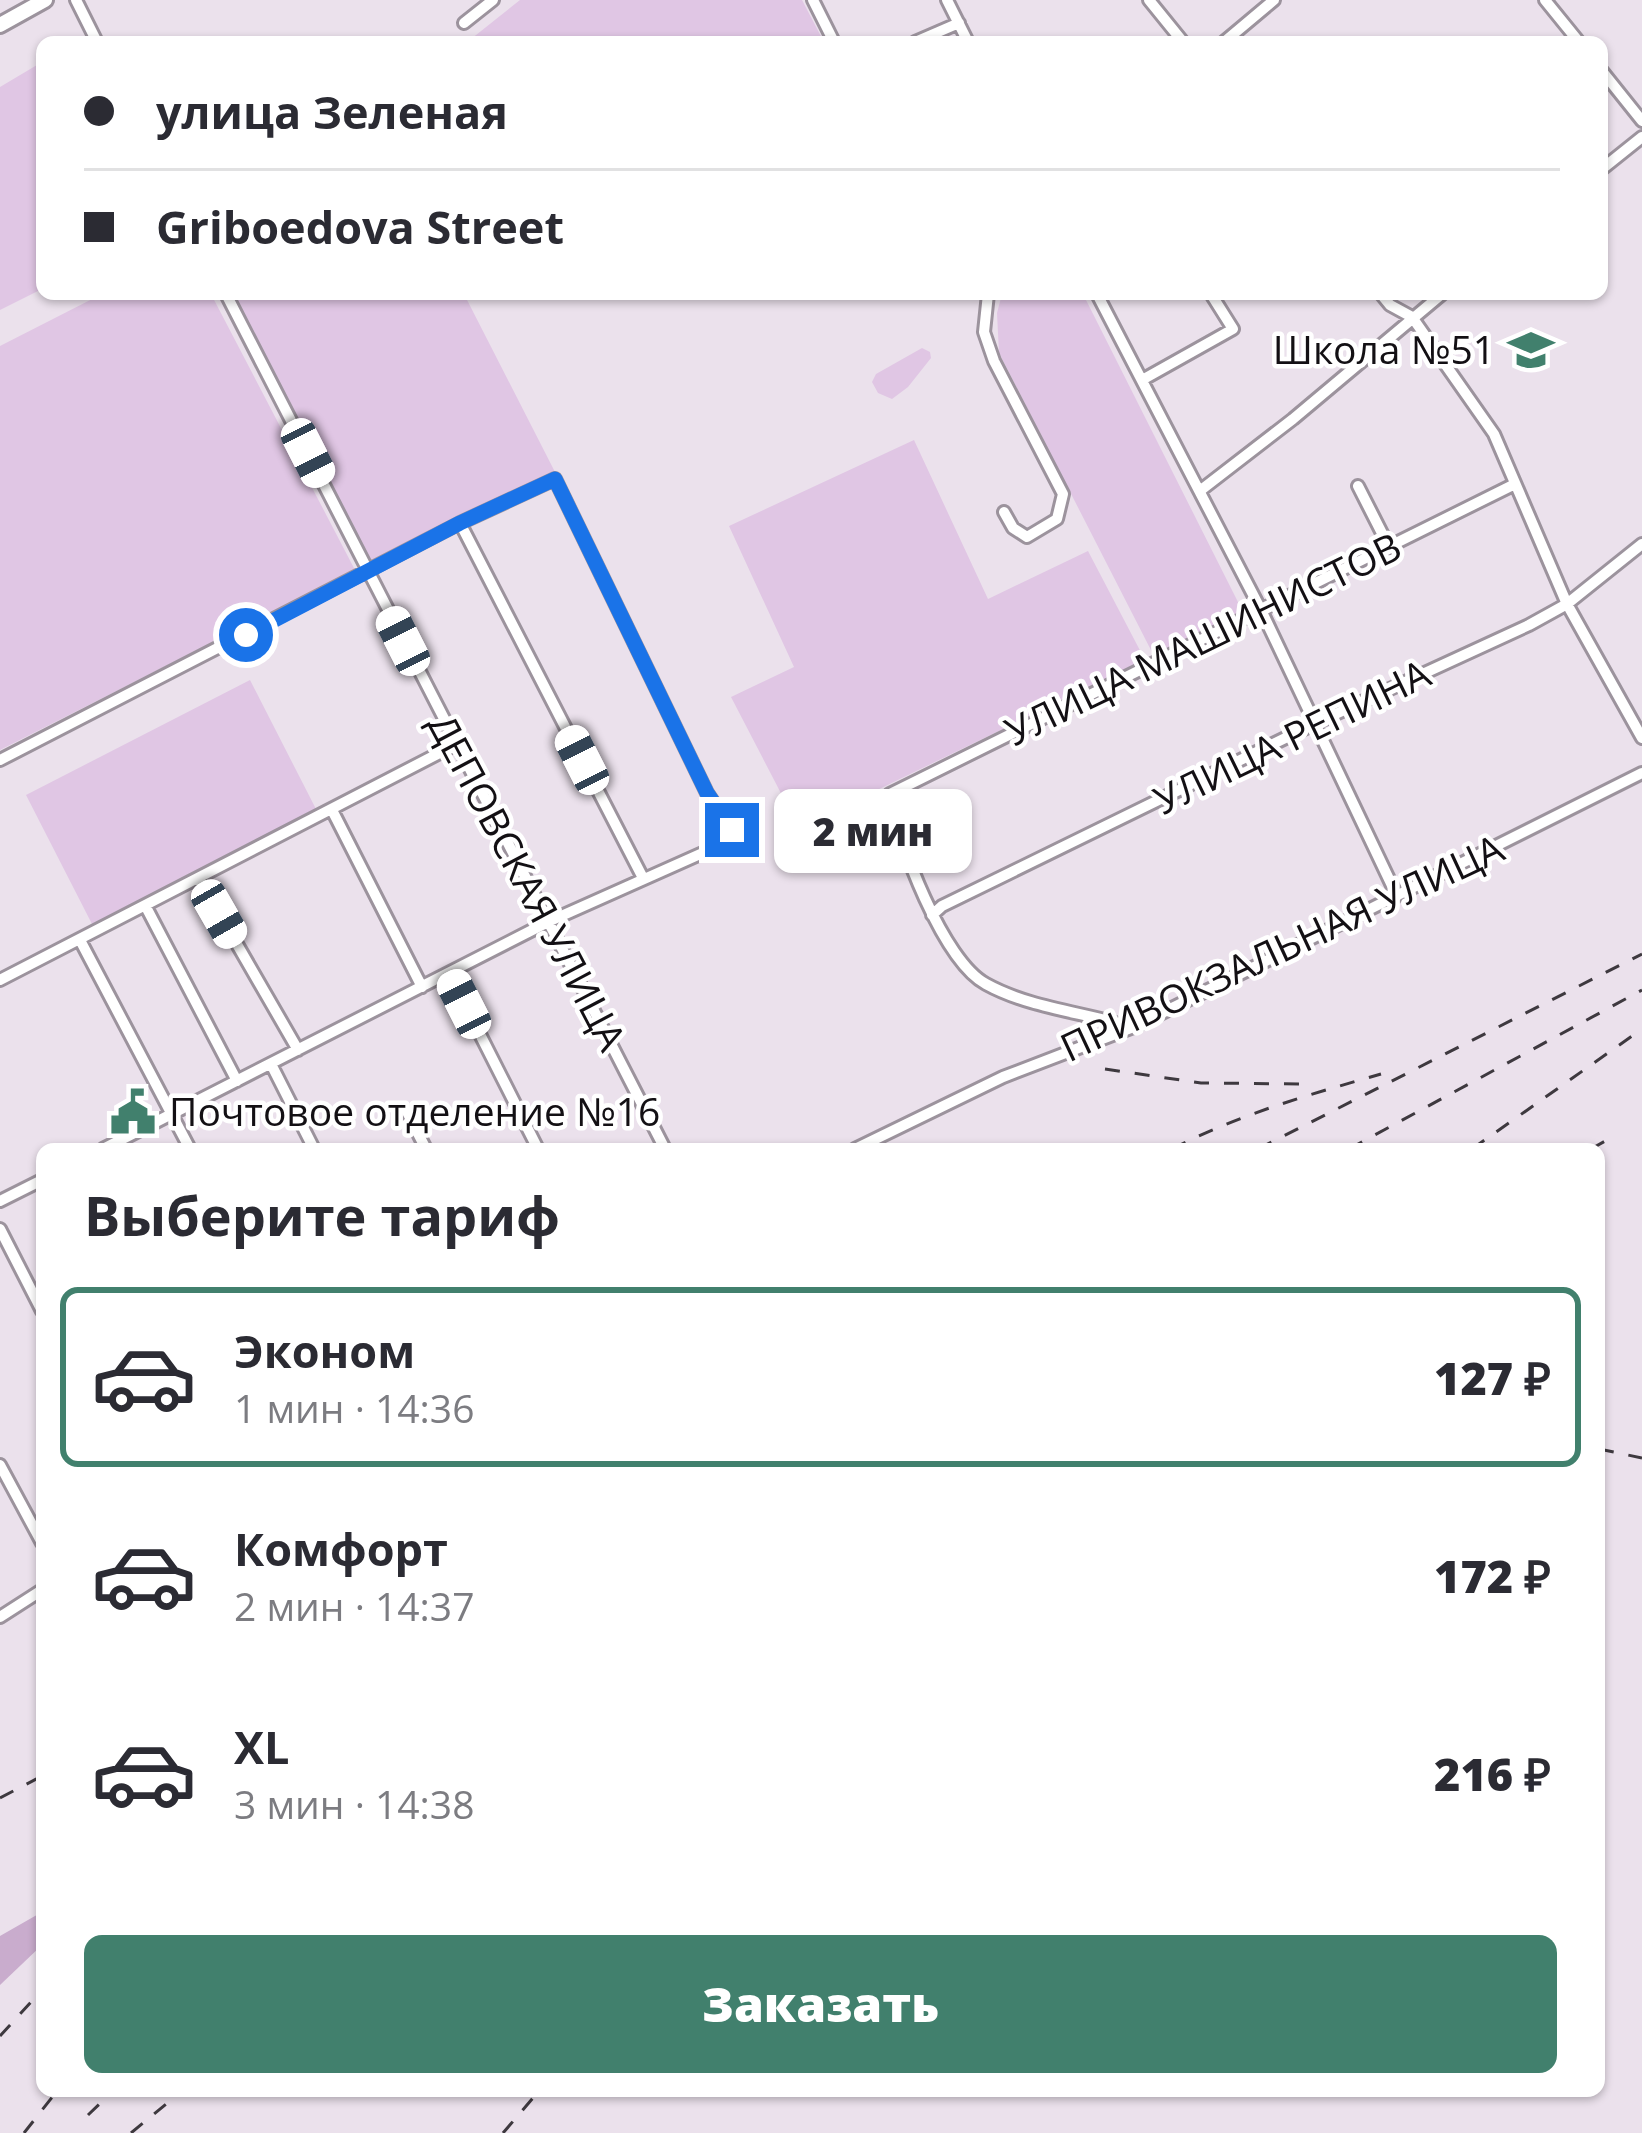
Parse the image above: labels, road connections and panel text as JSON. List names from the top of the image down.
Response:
{
  "streets": {
    "street": [
      "УЛИЦА МАШИНИСТОВ",
      "УЛИЦА РЕПИНА",
      "ДЕПОВСКАЯ УЛИЦА",
      "ПРИВОКЗАЛЬНАЯ УЛИЦА"
    ]
  },
  "crossings": [
    ["УЛИЦА МАШИНИСТОВ", "УЛИЦА РЕПИНА"]
  ],
  "places": {
    "school or university": ["Школа №51"],
    "public building": ["Почтовое отделение №16"]
  },
  "page": {
    "banner": ["улица Зеленая", "Griboedova Street"],
    "bubble": "2 мин",
    "heading": "Выберите тариф",
    "list": [
      {
        "name": "Эконом",
        "note": "1 мин · 14:36",
        "value": "127 ₽"
      },
      {
        "name": "Комфорт",
        "note": "2 мин · 14:37",
        "value": "172 ₽"
      },
      {
        "name": "XL",
        "note": "3 мин · 14:38",
        "value": "216 ₽"
      }
    ],
    "buttons": "Заказать"
  }
}
